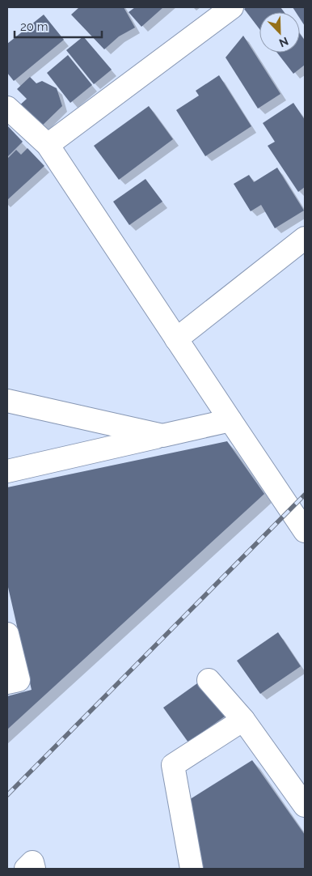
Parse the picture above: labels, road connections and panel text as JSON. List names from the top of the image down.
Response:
{
  "scale_bar": "20 m",
  "north": "bottom right"
}
